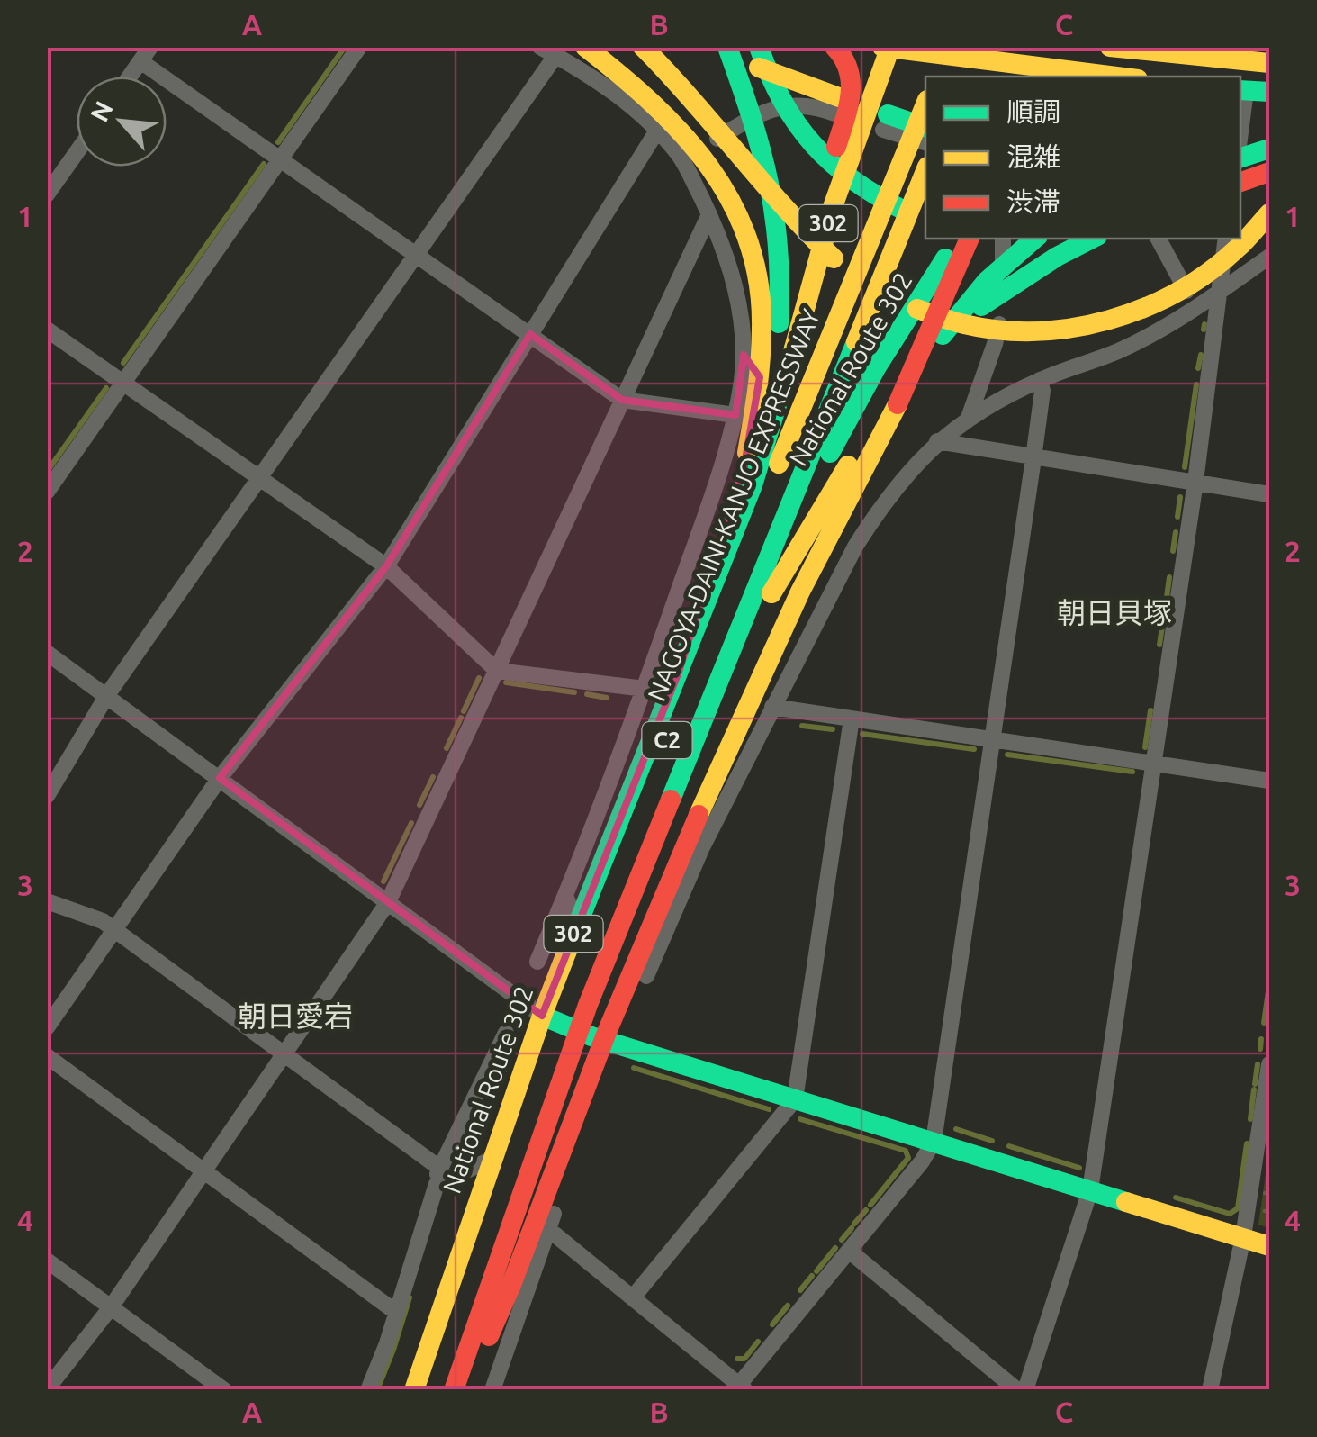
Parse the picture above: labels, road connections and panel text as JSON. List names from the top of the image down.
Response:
{
  "streets": {
    "main road": [
      "302",
      "National Route 302",
      "NAGOYA-DAINI-KANJO EXPRESSWAY",
      "C2"
    ]
  },
  "crossings": [
    ["National Route 302", "NAGOYA-DAINI-KANJO EXPRESSWAY"]
  ],
  "districts": ["朝日貝塚", "朝日愛宕"],
  "legend": ["順調", "混雑", "渋滞"],
  "north": "top left",
  "grid": {
    "columns": ["A", "B", "C"],
    "rows": [
      "1",
      "2",
      "3",
      "4"
    ]
  }
}
